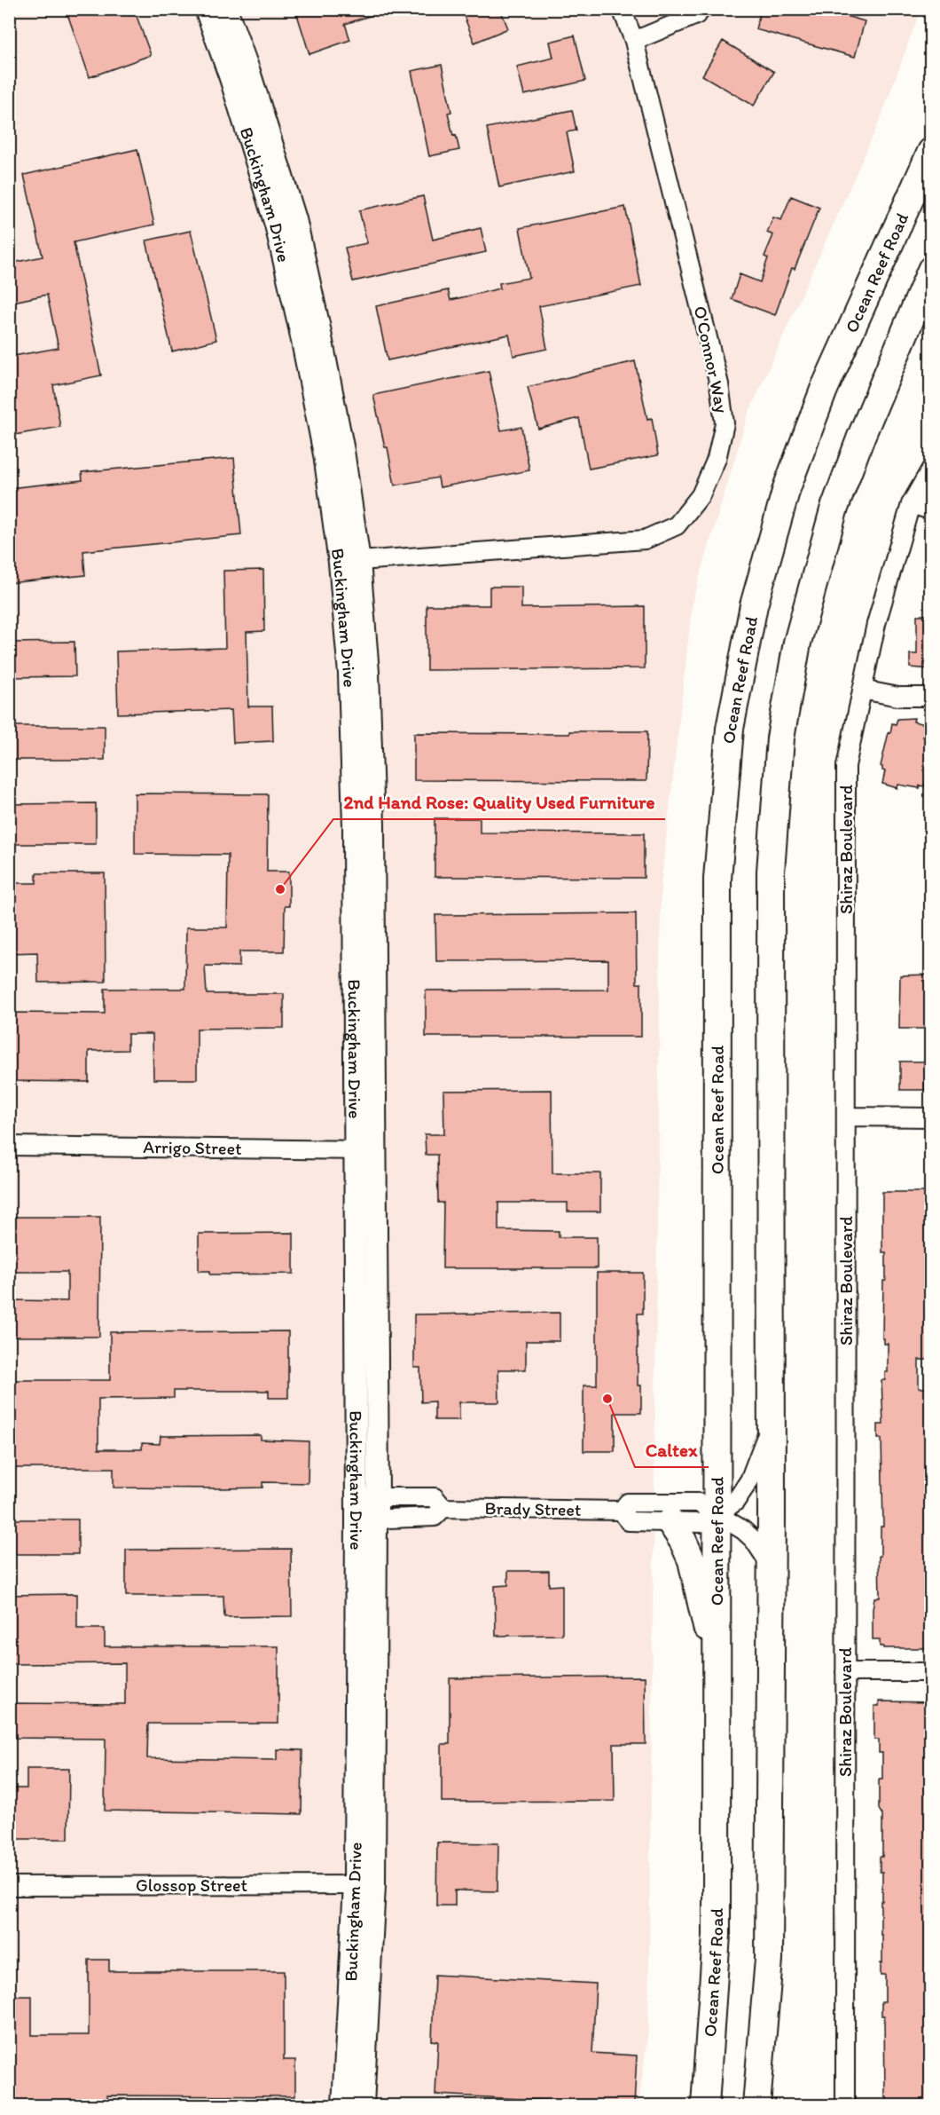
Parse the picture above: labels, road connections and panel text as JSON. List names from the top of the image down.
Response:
{
  "streets": {
    "main road": ["Ocean Reef Road"],
    "street": [
      "Buckingham Drive",
      "O'Connor Way",
      "Shiraz Boulevard",
      "Arrigo Street",
      "Brady Street",
      "Glossop Street"
    ]
  },
  "crossings": [
    ["Buckingham Drive", "O'Connor Way"],
    ["Buckingham Drive", "Arrigo Street"],
    ["Buckingham Drive", "Brady Street"],
    ["Buckingham Drive", "Glossop Street"],
    ["Ocean Reef Road", "Brady Street"]
  ],
  "places": ["2nd Hand Rose: Quality Used Furniture", "Caltex"]
}
